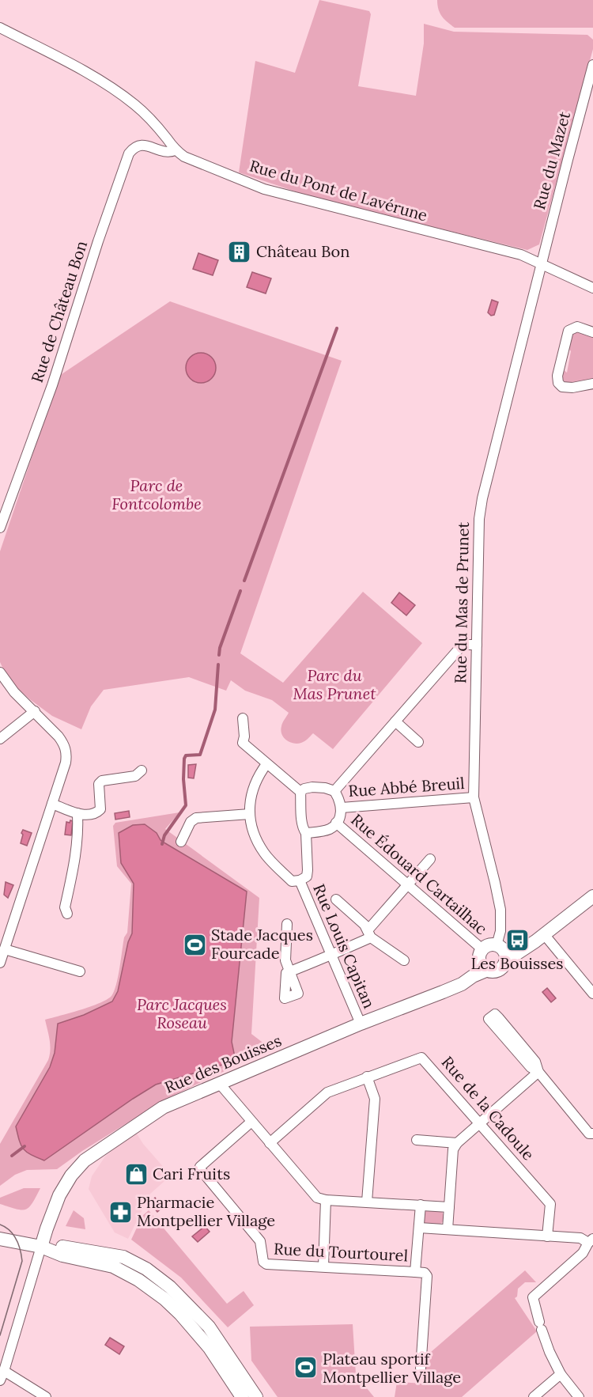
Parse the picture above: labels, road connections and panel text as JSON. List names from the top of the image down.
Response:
{
  "streets": {
    "street": [
      "Rue du Mazet",
      "Rue du Pont de Lavérune",
      "Rue de Château Bon",
      "Rue du Mas de Prunet",
      "Rue Abbé Breuil",
      "Rue Édouard Cartailhac",
      "Rue Louis Capitan",
      "Rue des Bouisses",
      "Rue de la Cadoule",
      "Rue du Tourtourel"
    ]
  },
  "crossings": [
    ["Rue du Mazet", "Rue du Pont de Lavérune"],
    ["Rue du Mazet", "Rue du Mas de Prunet"],
    ["Rue du Pont de Lavérune", "Rue de Château Bon"],
    ["Rue du Pont de Lavérune", "Rue du Mas de Prunet"],
    ["Rue du Mas de Prunet", "Rue Abbé Breuil"],
    ["Rue du Mas de Prunet", "Rue Édouard Cartailhac"],
    ["Rue du Mas de Prunet", "Rue des Bouisses"],
    ["Rue Abbé Breuil", "Rue Édouard Cartailhac"],
    ["Rue Abbé Breuil", "Rue Louis Capitan"],
    ["Rue Édouard Cartailhac", "Rue Louis Capitan"],
    ["Rue Édouard Cartailhac", "Rue des Bouisses"],
    ["Rue Louis Capitan", "Rue des Bouisses"]
  ],
  "parks": ["Parc de Fontcolombe", "Parc du Mas Prunet", "Parc Jacques Roseau"],
  "places": {
    "building": ["Château Bon"],
    "bus stop": ["Les Bouisses"],
    "sports": ["Stade Jacques Fourcade", "Plateau sportif Montpellier Village"],
    "shop": ["Cari Fruits"],
    "pharmacy": ["Pharmacie Montpellier Village"]
  }
}
